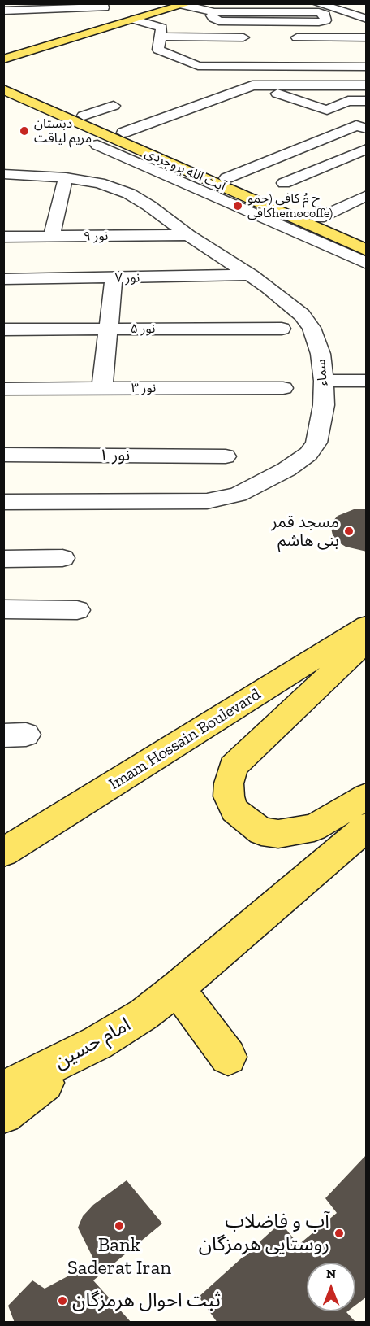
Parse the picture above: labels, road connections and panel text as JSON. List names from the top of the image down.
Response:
{
  "streets": {
    "main road": ["آیت الله بروجردی", "Imam Hossain Boulevard", "امام حسین"],
    "street": [
      "نور ۹",
      "نور ۷",
      "نور ۵",
      "سماء",
      "نور ۳",
      "نور ۱"
    ]
  },
  "crossings": [
    ["نور ۹", "سماء"],
    ["نور ۷", "سماء"]
  ],
  "places": [
    "دبستان مریم لیاقت",
    "حِ مُ کافی (حمو کافیhemocoffe)",
    "مسجد قمر بنی هاشم",
    "Bank Saderat Iran",
    "آب و فاضلاب روستایی هرمزگان",
    "ثبت احوال هرمزگان"
  ],
  "north": "top"
}
